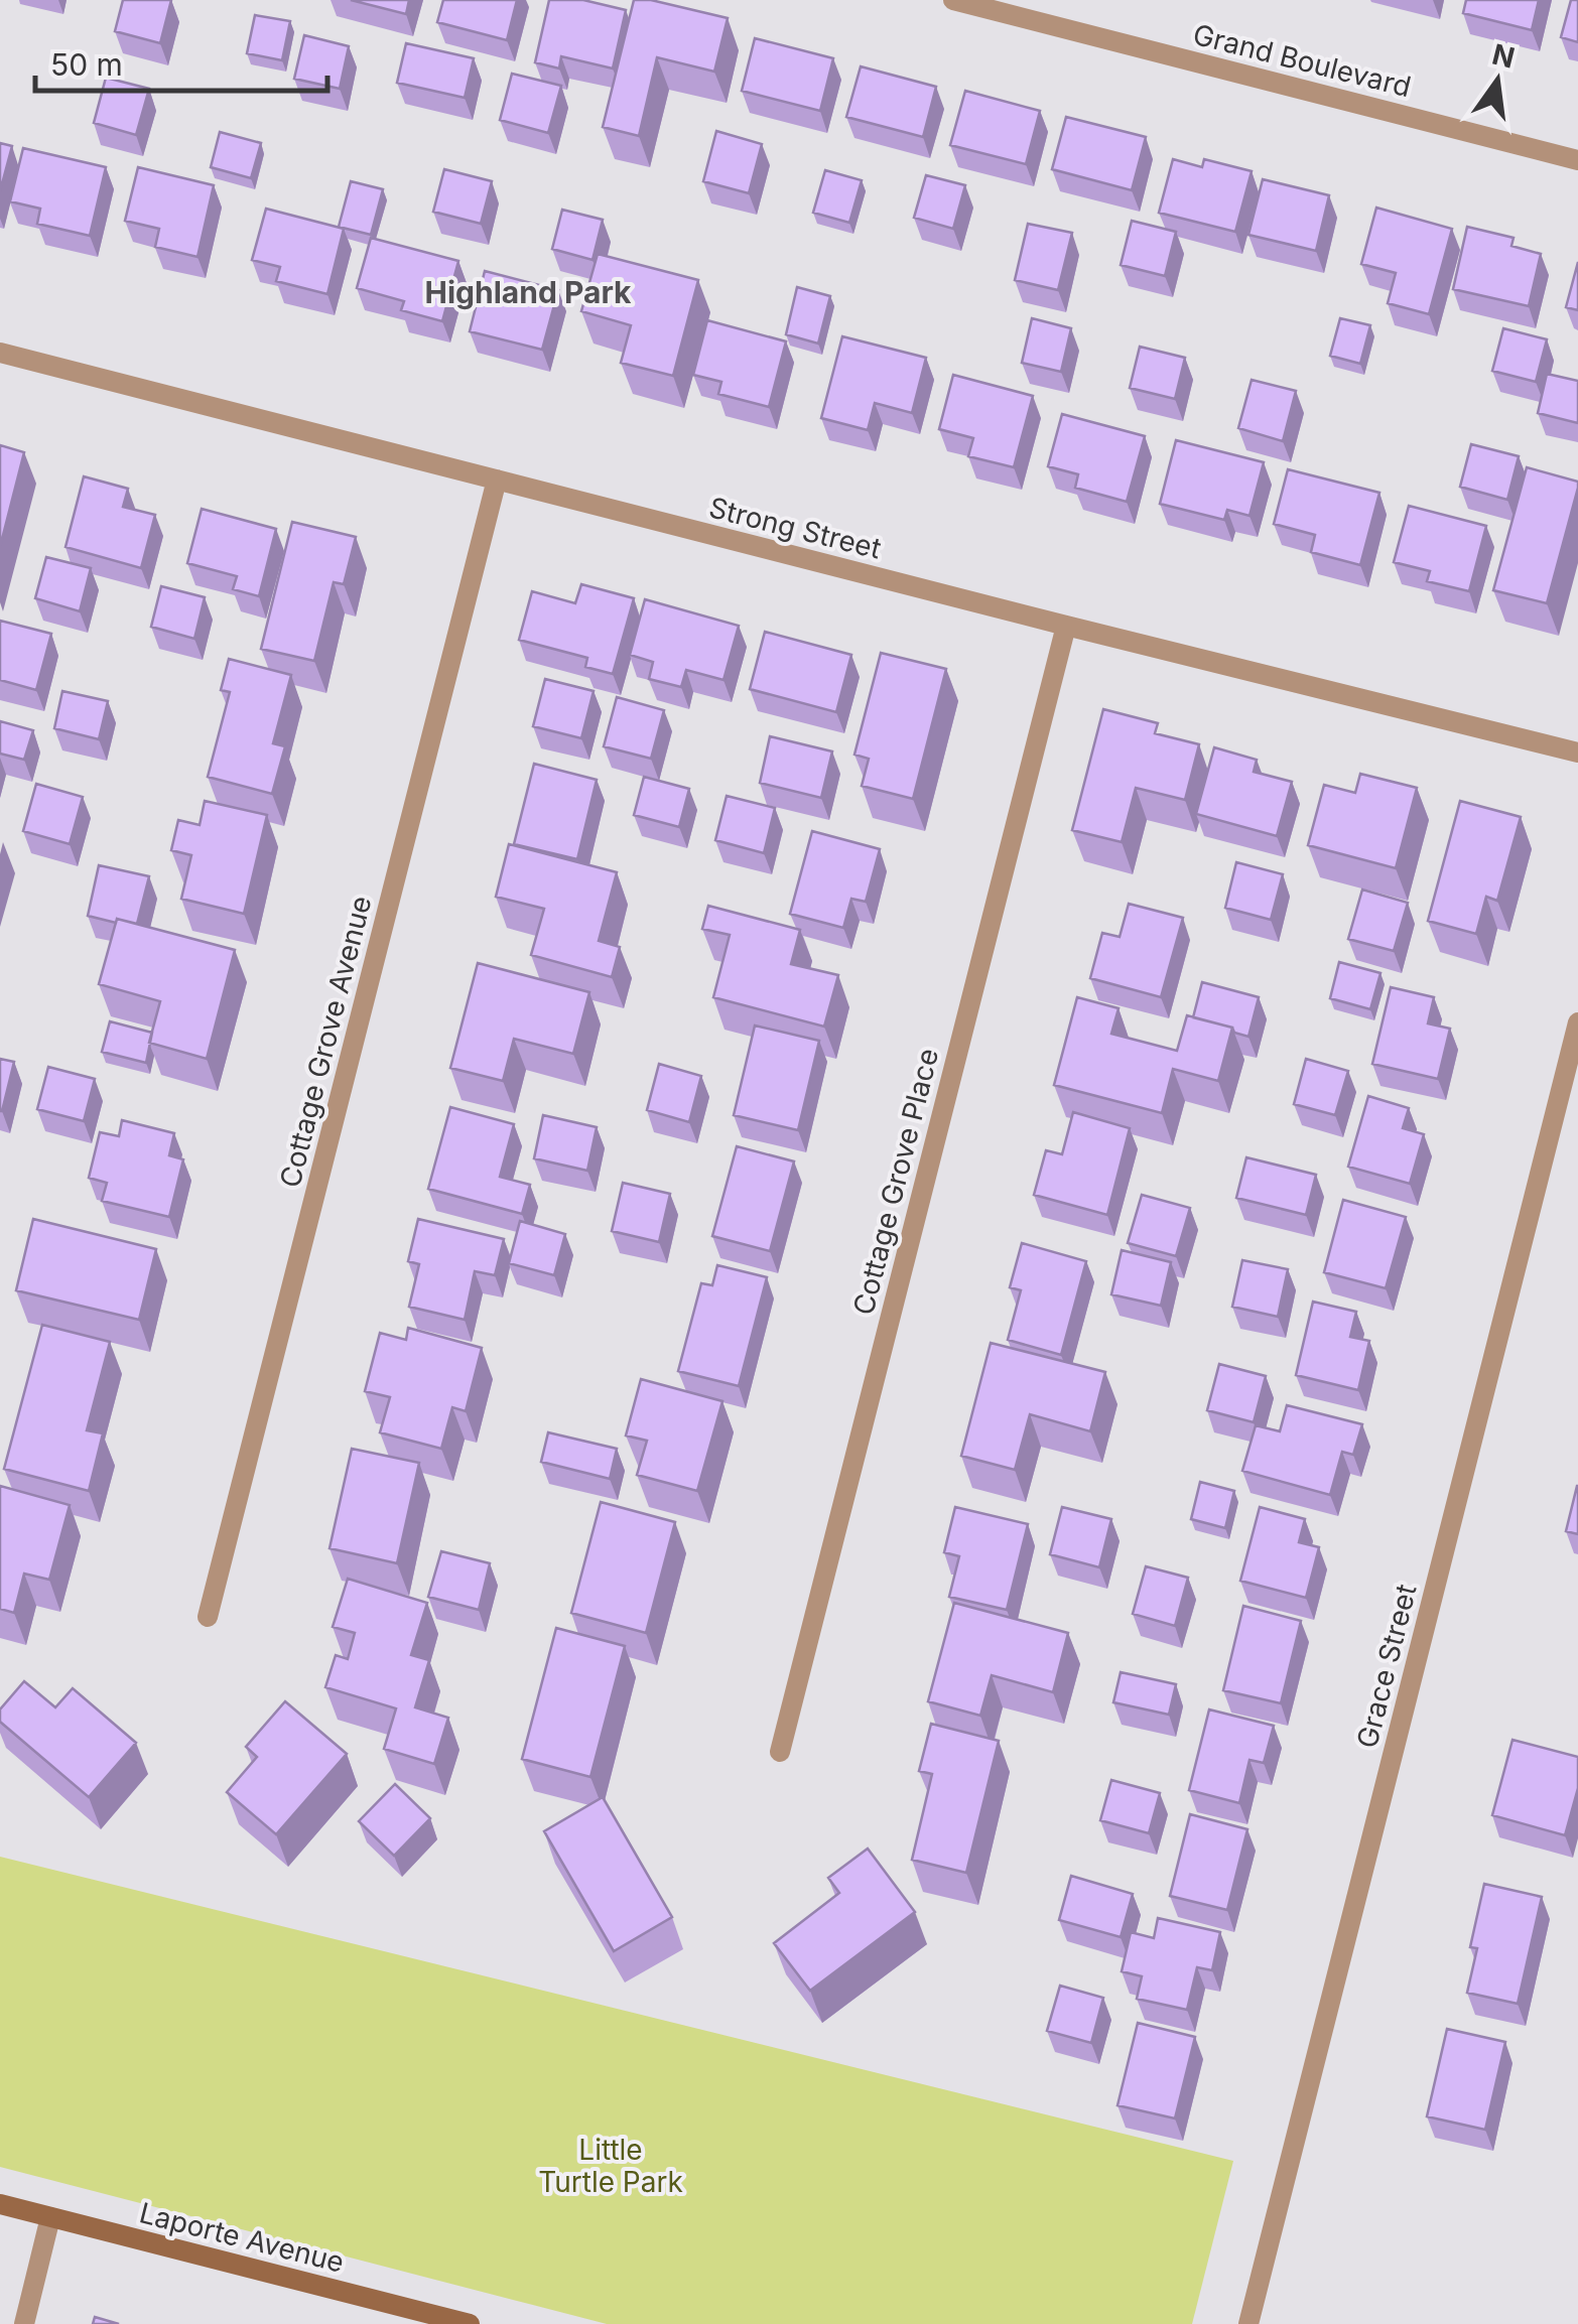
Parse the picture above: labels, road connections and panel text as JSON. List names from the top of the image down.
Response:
{
  "streets": {
    "street": [
      "Grand Boulevard",
      "Strong Street",
      "Cottage Grove Avenue",
      "Cottage Grove Place",
      "Grace Street",
      "Laporte Avenue"
    ]
  },
  "crossings": [
    ["Strong Street", "Cottage Grove Avenue"],
    ["Strong Street", "Cottage Grove Place"]
  ],
  "districts": ["Highland Park"],
  "parks": ["Little Turtle Park"],
  "scale_bar": "50 m",
  "north": "top"
}
